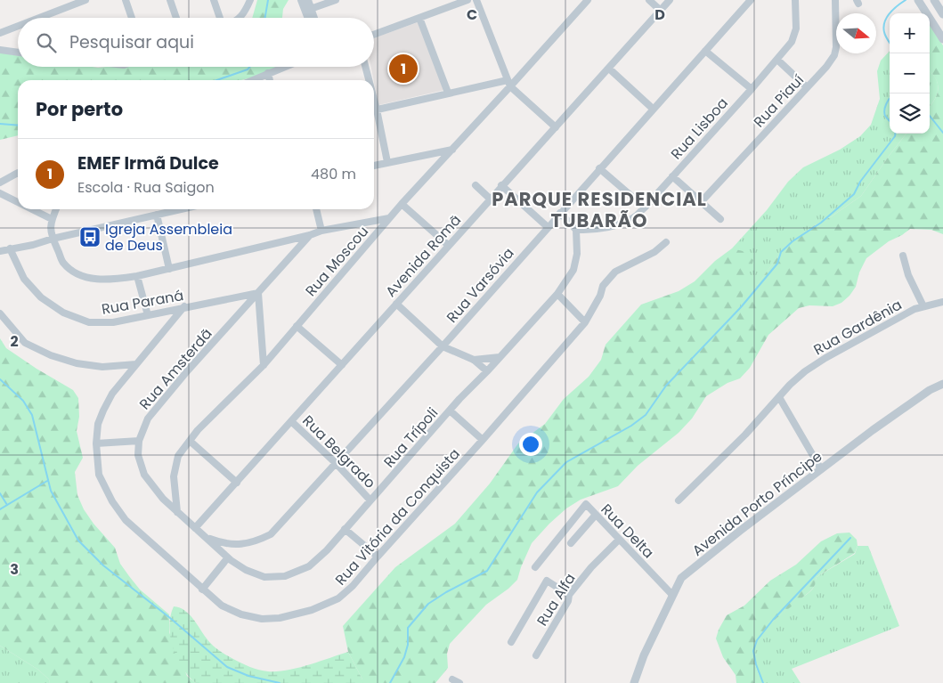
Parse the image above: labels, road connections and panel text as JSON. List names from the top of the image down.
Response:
{
  "streets": {
    "street": [
      "Rua Piauí",
      "Rua Lisboa",
      "Avenida Romã",
      "Rua Moscou",
      "Rua Varsóvia",
      "Rua Paraná",
      "Rua Gardênia",
      "Rua Amsterdã",
      "Rua Trípoli",
      "Rua Belgrado",
      "Avenida Porto Príncipe",
      "Rua Vitória da Conquista",
      "Rua Delta",
      "Rua Alfa"
    ]
  },
  "crossings": [
    ["Rua Lisboa", "Rua Trípoli"],
    ["Avenida Romã", "Rua Amsterdã"],
    ["Avenida Romã", "Rua Trípoli"],
    ["Avenida Romã", "Rua Belgrado"],
    ["Rua Moscou", "Rua Amsterdã"],
    ["Rua Varsóvia", "Rua Trípoli"],
    ["Rua Varsóvia", "Rua Belgrado"],
    ["Rua Paraná", "Rua Amsterdã"],
    ["Rua Paraná", "Rua Vitória da Conquista"],
    ["Rua Amsterdã", "Rua Trípoli"],
    ["Rua Trípoli", "Rua Belgrado"],
    ["Avenida Porto Príncipe", "Rua Delta"],
    ["Rua Delta", "Rua Alfa"]
  ],
  "districts": ["PARQUE RESIDENCIAL TUBARÃO"],
  "places": {
    "bus stop": ["Igreja Assembleia de Deus"]
  },
  "north": "right",
  "page": {
    "map_buttons": ["+", "−"],
    "search": "Pesquisar aqui",
    "pins": "1",
    "heading": "Por perto",
    "list": [
      {
        "mark": "1",
        "name": "EMEF Irmã Dulce",
        "note": "Escola · Rua Saigon",
        "value": "480 m"
      }
    ]
  },
  "grid": {
    "columns": ["C", "D"],
    "rows": ["2", "3"]
  }
}
